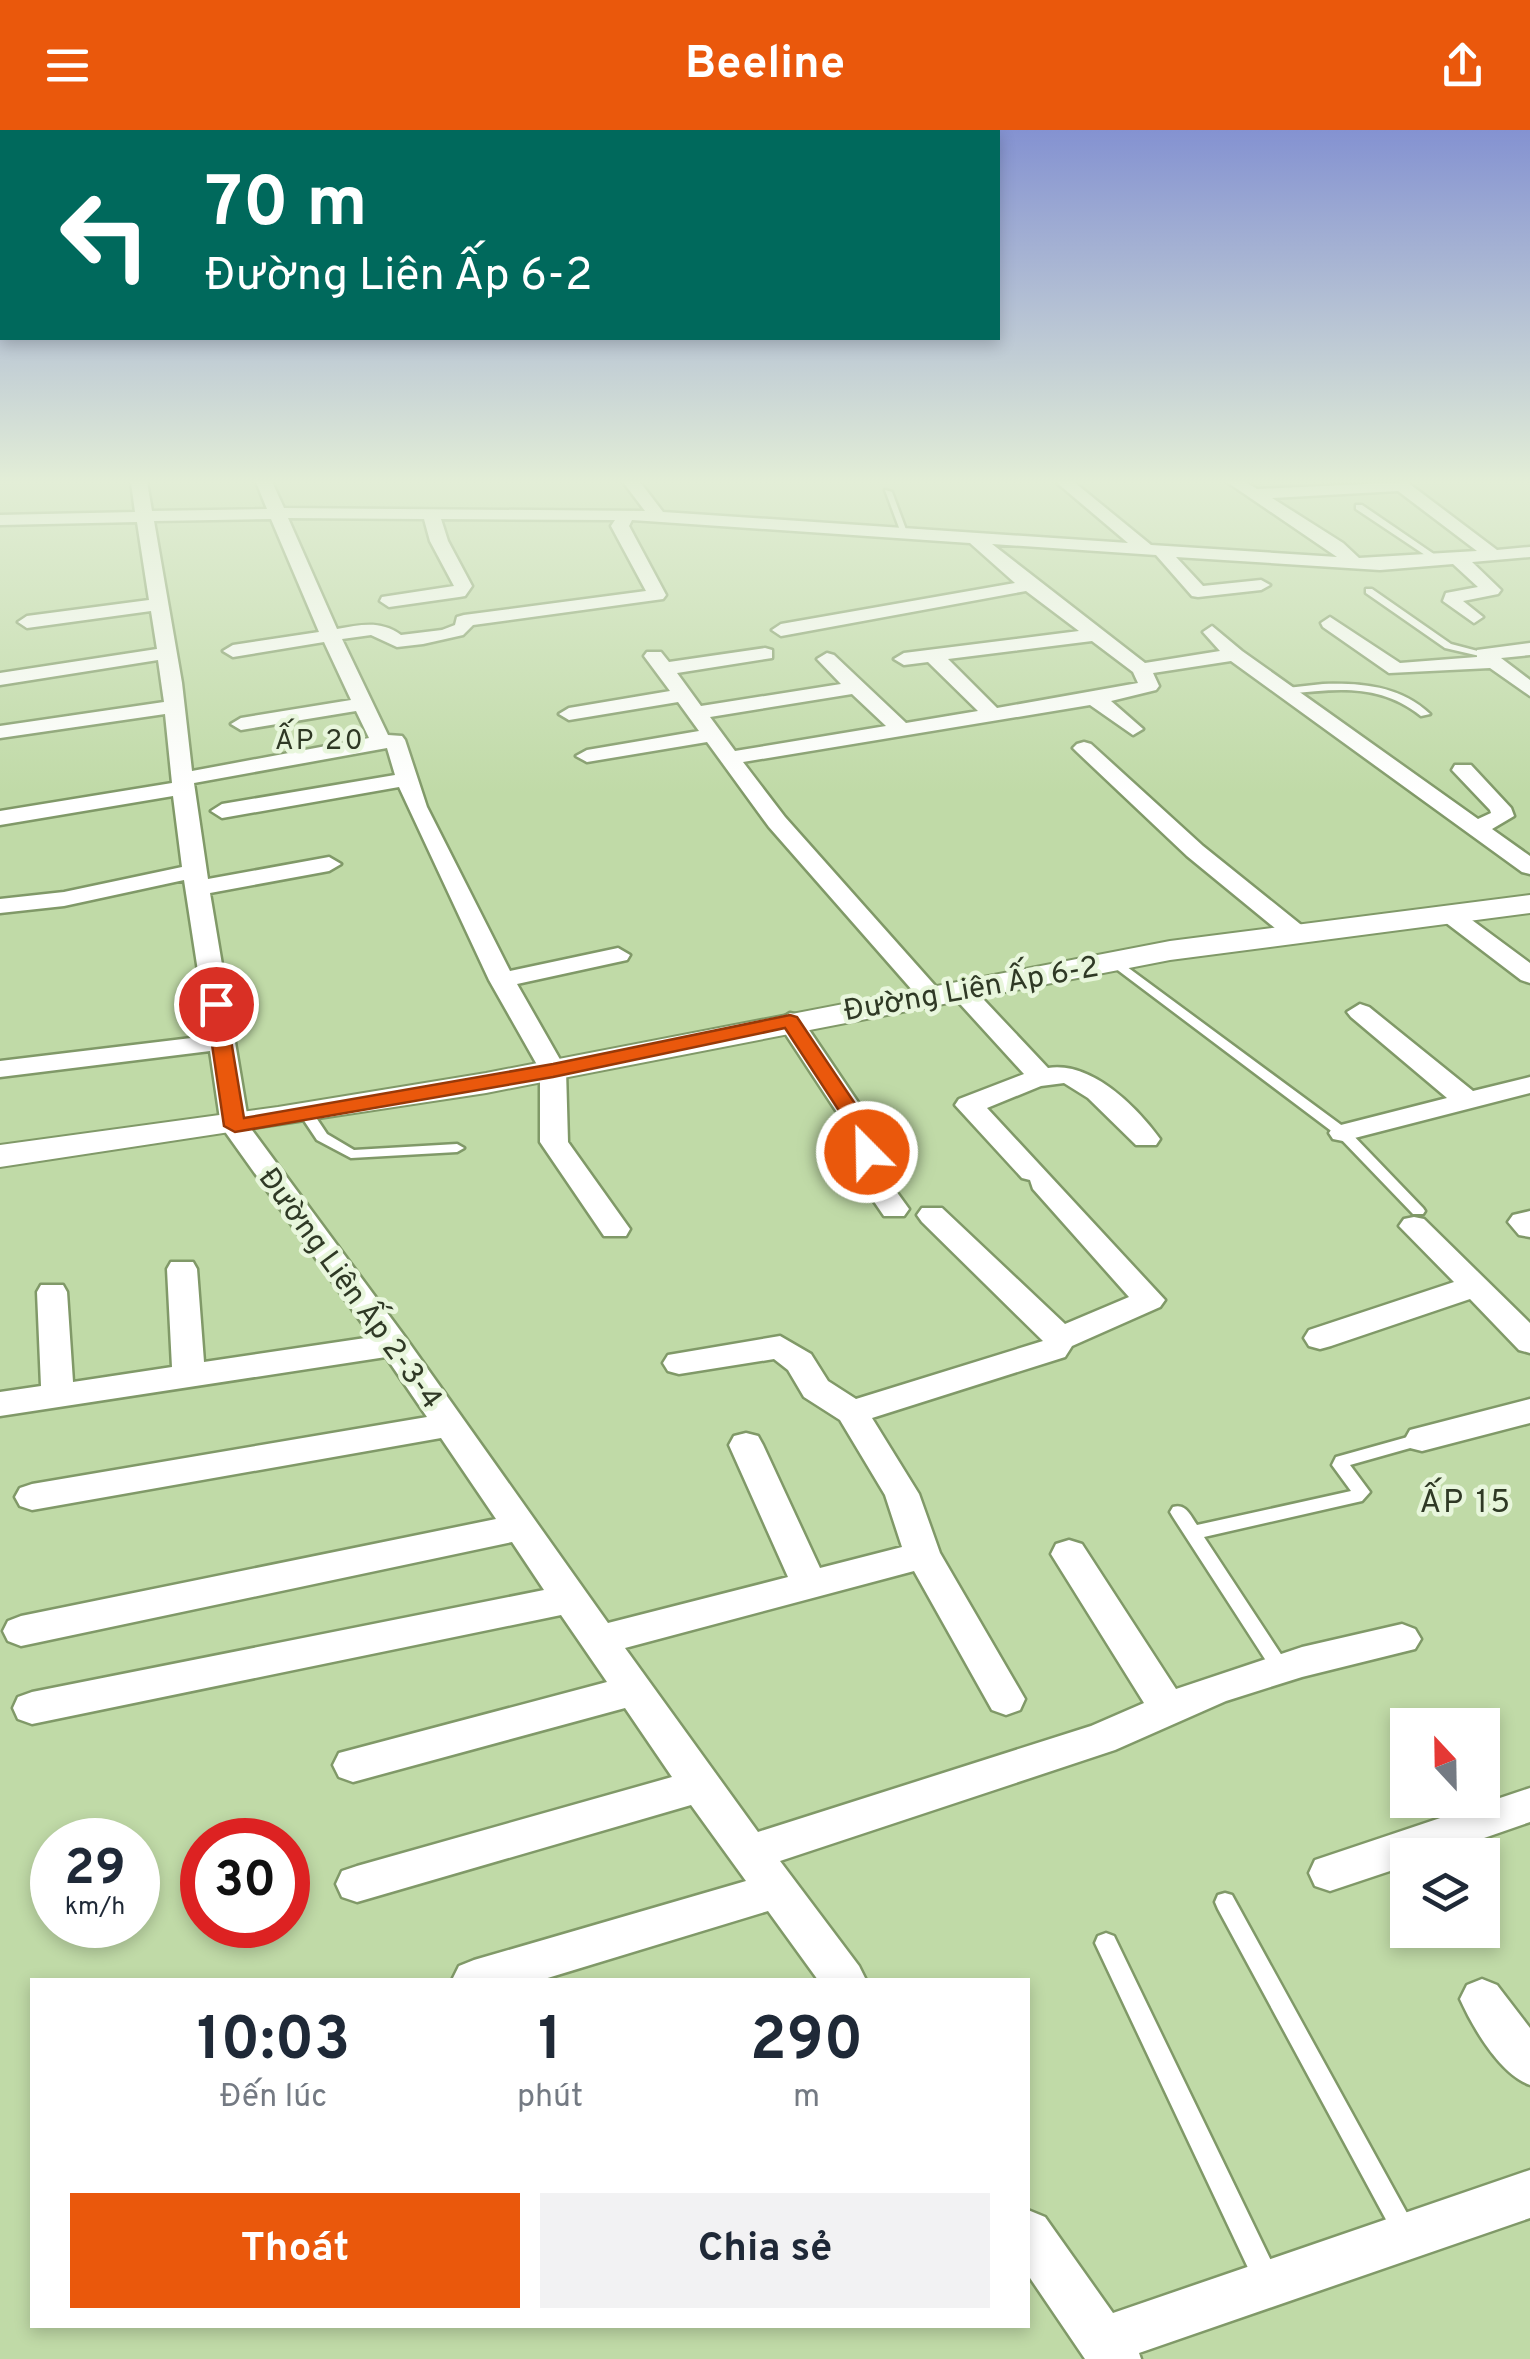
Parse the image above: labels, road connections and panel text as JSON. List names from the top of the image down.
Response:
{
  "streets": {
    "street": ["Đường Liên Ấp 6-2", "Đường Liên Ấp 2-3-4"]
  },
  "crossings": [
    ["Đường Liên Ấp 6-2", "Đường Liên Ấp 2-3-4"]
  ],
  "districts": ["ẤP 20", "ẤP 15"],
  "north": "top",
  "page": {
    "header": "Beeline",
    "turn": ["70 m", "Đường Liên Ấp 6-2"],
    "speed": "29 km/h",
    "limit": "30",
    "eta": [
      "10:03",
      "Đến lúc",
      "1",
      "phút",
      "290",
      "m"
    ],
    "buttons": ["Thoát", "Chia sẻ"]
  }
}
